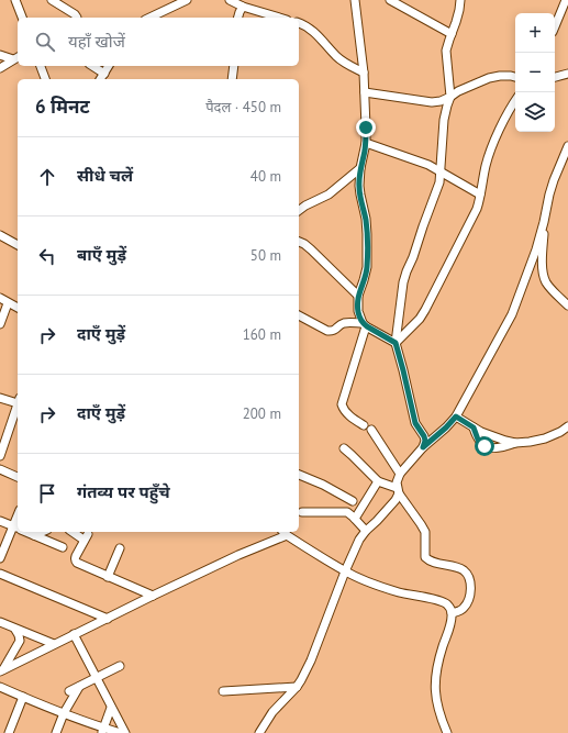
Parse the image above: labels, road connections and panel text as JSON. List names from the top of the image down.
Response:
{
  "page": {
    "map_buttons": ["+", "−"],
    "search": "यहाँ खोजें",
    "heading": ["6 मिनट", "पैदल · 450 m"],
    "list": [
      ["सीधे चलें", "40 m"],
      ["बाएँ मुड़ें", "50 m"],
      ["दाएँ मुड़ें", "160 m"],
      ["दाएँ मुड़ें", "200 m"],
      "गंतव्य पर पहुँचे"
    ]
  }
}
